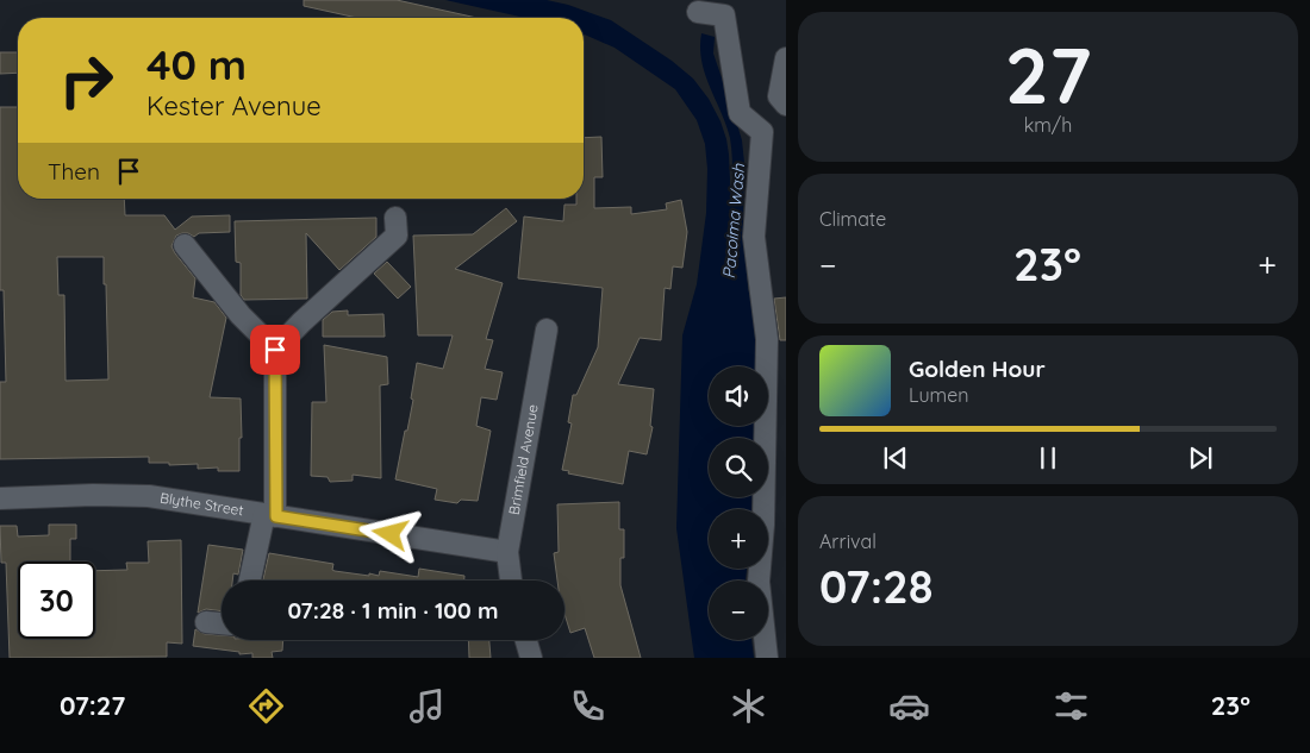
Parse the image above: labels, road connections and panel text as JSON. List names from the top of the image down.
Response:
{
  "streets": {
    "street": ["Brimfield Avenue", "Blythe Street"]
  },
  "crossings": [
    ["Brimfield Avenue", "Blythe Street"]
  ],
  "water": ["Pacoima Wash"],
  "page": {
    "tile": [
      ["27", "km/h"],
      "Climate",
      ["Arrival", "07:28"]
    ],
    "turn": ["40 m", "Kester Avenue"],
    "then": "Then",
    "heat": ["−", "23°", "+"],
    "song": ["Golden Hour", "Lumen"],
    "map_buttons": ["+", "−"],
    "limit": "30",
    "trip": "07:28 · 1 min · 100 m",
    "tabs": ["07:27", "23°"]
  }
}
